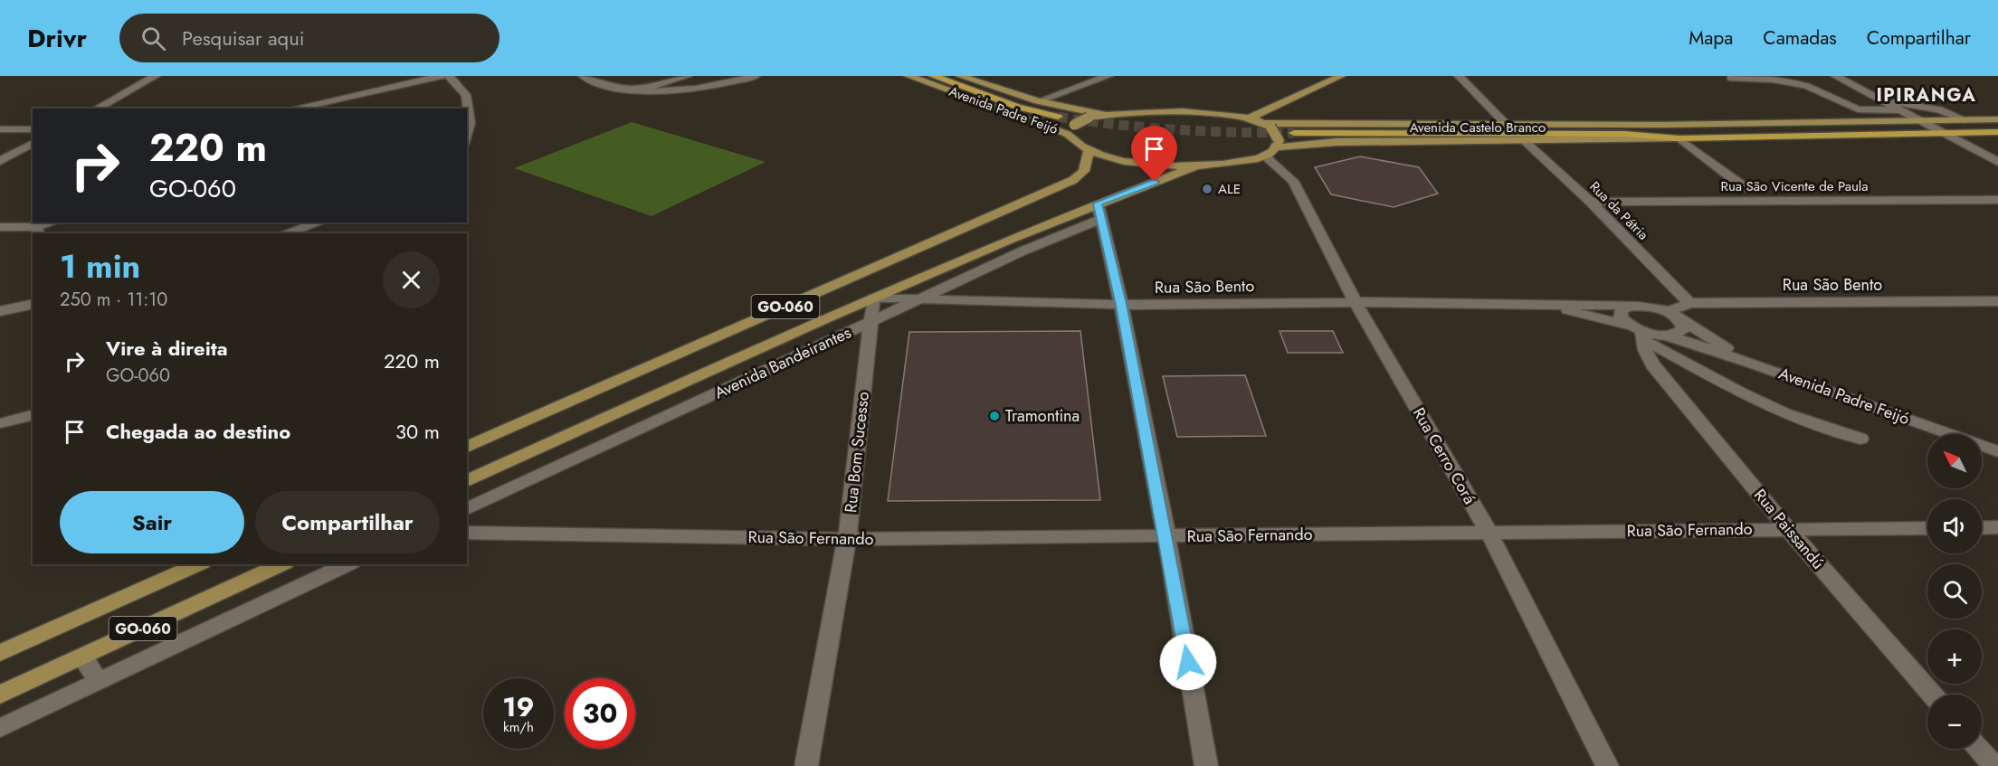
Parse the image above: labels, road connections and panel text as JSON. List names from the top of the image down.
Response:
{
  "streets": {
    "highway": ["Avenida Castelo Branco"],
    "main road": ["Avenida Padre Feijó", "GO-060"],
    "street": [
      "Rua São Vicente de Paula",
      "Rua da Pátria",
      "Rua São Bento",
      "Avenida Bandeirantes",
      "Rua Bom Sucesso",
      "Rua Cerro Corá",
      "Rua Paissandú",
      "Rua São Fernando"
    ]
  },
  "crossings": [
    ["Avenida Padre Feijó", "Avenida Castelo Branco"],
    ["Avenida Padre Feijó", "Rua São Bento"],
    ["Avenida Padre Feijó", "GO-060"],
    ["Avenida Padre Feijó", "Rua Paissandú"],
    ["Avenida Castelo Branco", "Rua da Pátria"],
    ["Rua São Vicente de Paula", "Rua da Pátria"],
    ["Rua da Pátria", "Rua São Bento"],
    ["Rua São Bento", "GO-060"],
    ["Rua São Bento", "Avenida Bandeirantes"],
    ["Rua São Bento", "Rua Bom Sucesso"],
    ["Rua São Bento", "Rua Cerro Corá"],
    ["Rua São Bento", "Rua Paissandú"],
    ["GO-060", "Rua Bom Sucesso"],
    ["GO-060", "Rua Cerro Corá"],
    ["Avenida Bandeirantes", "Rua Bom Sucesso"],
    ["Rua Bom Sucesso", "Rua São Fernando"],
    ["Rua Cerro Corá", "Rua São Fernando"],
    ["Rua Paissandú", "Rua São Fernando"]
  ],
  "districts": ["IPIRANGA"],
  "places": ["ALE", "Tramontina"],
  "north": "top left",
  "page": {
    "header": "Drivr",
    "search": "Pesquisar aqui",
    "nav": ["Mapa", "Camadas", "Compartilhar"],
    "turn": ["220 m", "GO-060"],
    "heading": ["1 min", "250 m · 11:10"],
    "list": [
      {
        "name": "Vire à direita",
        "note": "GO-060",
        "value": "220 m"
      },
      {
        "name": "Chegada ao destino",
        "value": "30 m"
      }
    ],
    "map_buttons": ["+", "−"],
    "buttons": ["Sair", "Compartilhar"],
    "speed": "19 km/h",
    "limit": "30"
  }
}
